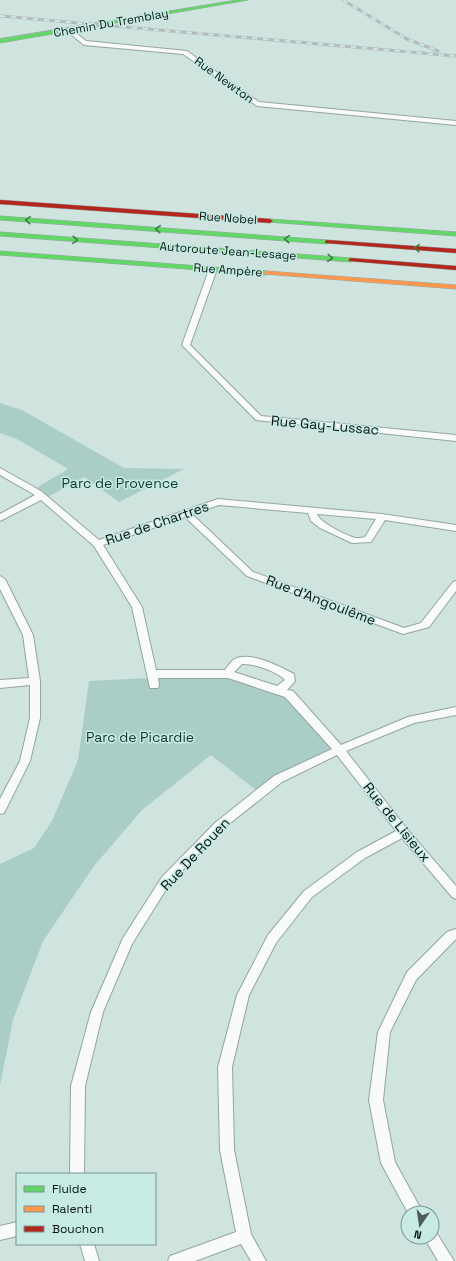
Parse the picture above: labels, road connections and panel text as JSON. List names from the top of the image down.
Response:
{
  "streets": {
    "main road": [
      "Chemin Du Tremblay",
      "Rue Nobel",
      "Autoroute Jean-Lesage",
      "Rue Ampère"
    ],
    "street": [
      "Rue Newton",
      "Rue Gay-Lussac",
      "Rue de Chartres",
      "Rue d'Angoulême",
      "Rue de Lisieux",
      "Rue De Rouen"
    ]
  },
  "crossings": [
    ["Chemin Du Tremblay", "Rue Newton"],
    ["Rue Ampère", "Rue Gay-Lussac"],
    ["Rue de Chartres", "Rue d'Angoulême"],
    ["Rue de Chartres", "Rue de Lisieux"],
    ["Rue de Lisieux", "Rue De Rouen"]
  ],
  "parks": ["Parc de Provence", "Parc de Picardie"],
  "legend": ["Fluide", "Ralenti", "Bouchon"],
  "north": "bottom"
}
